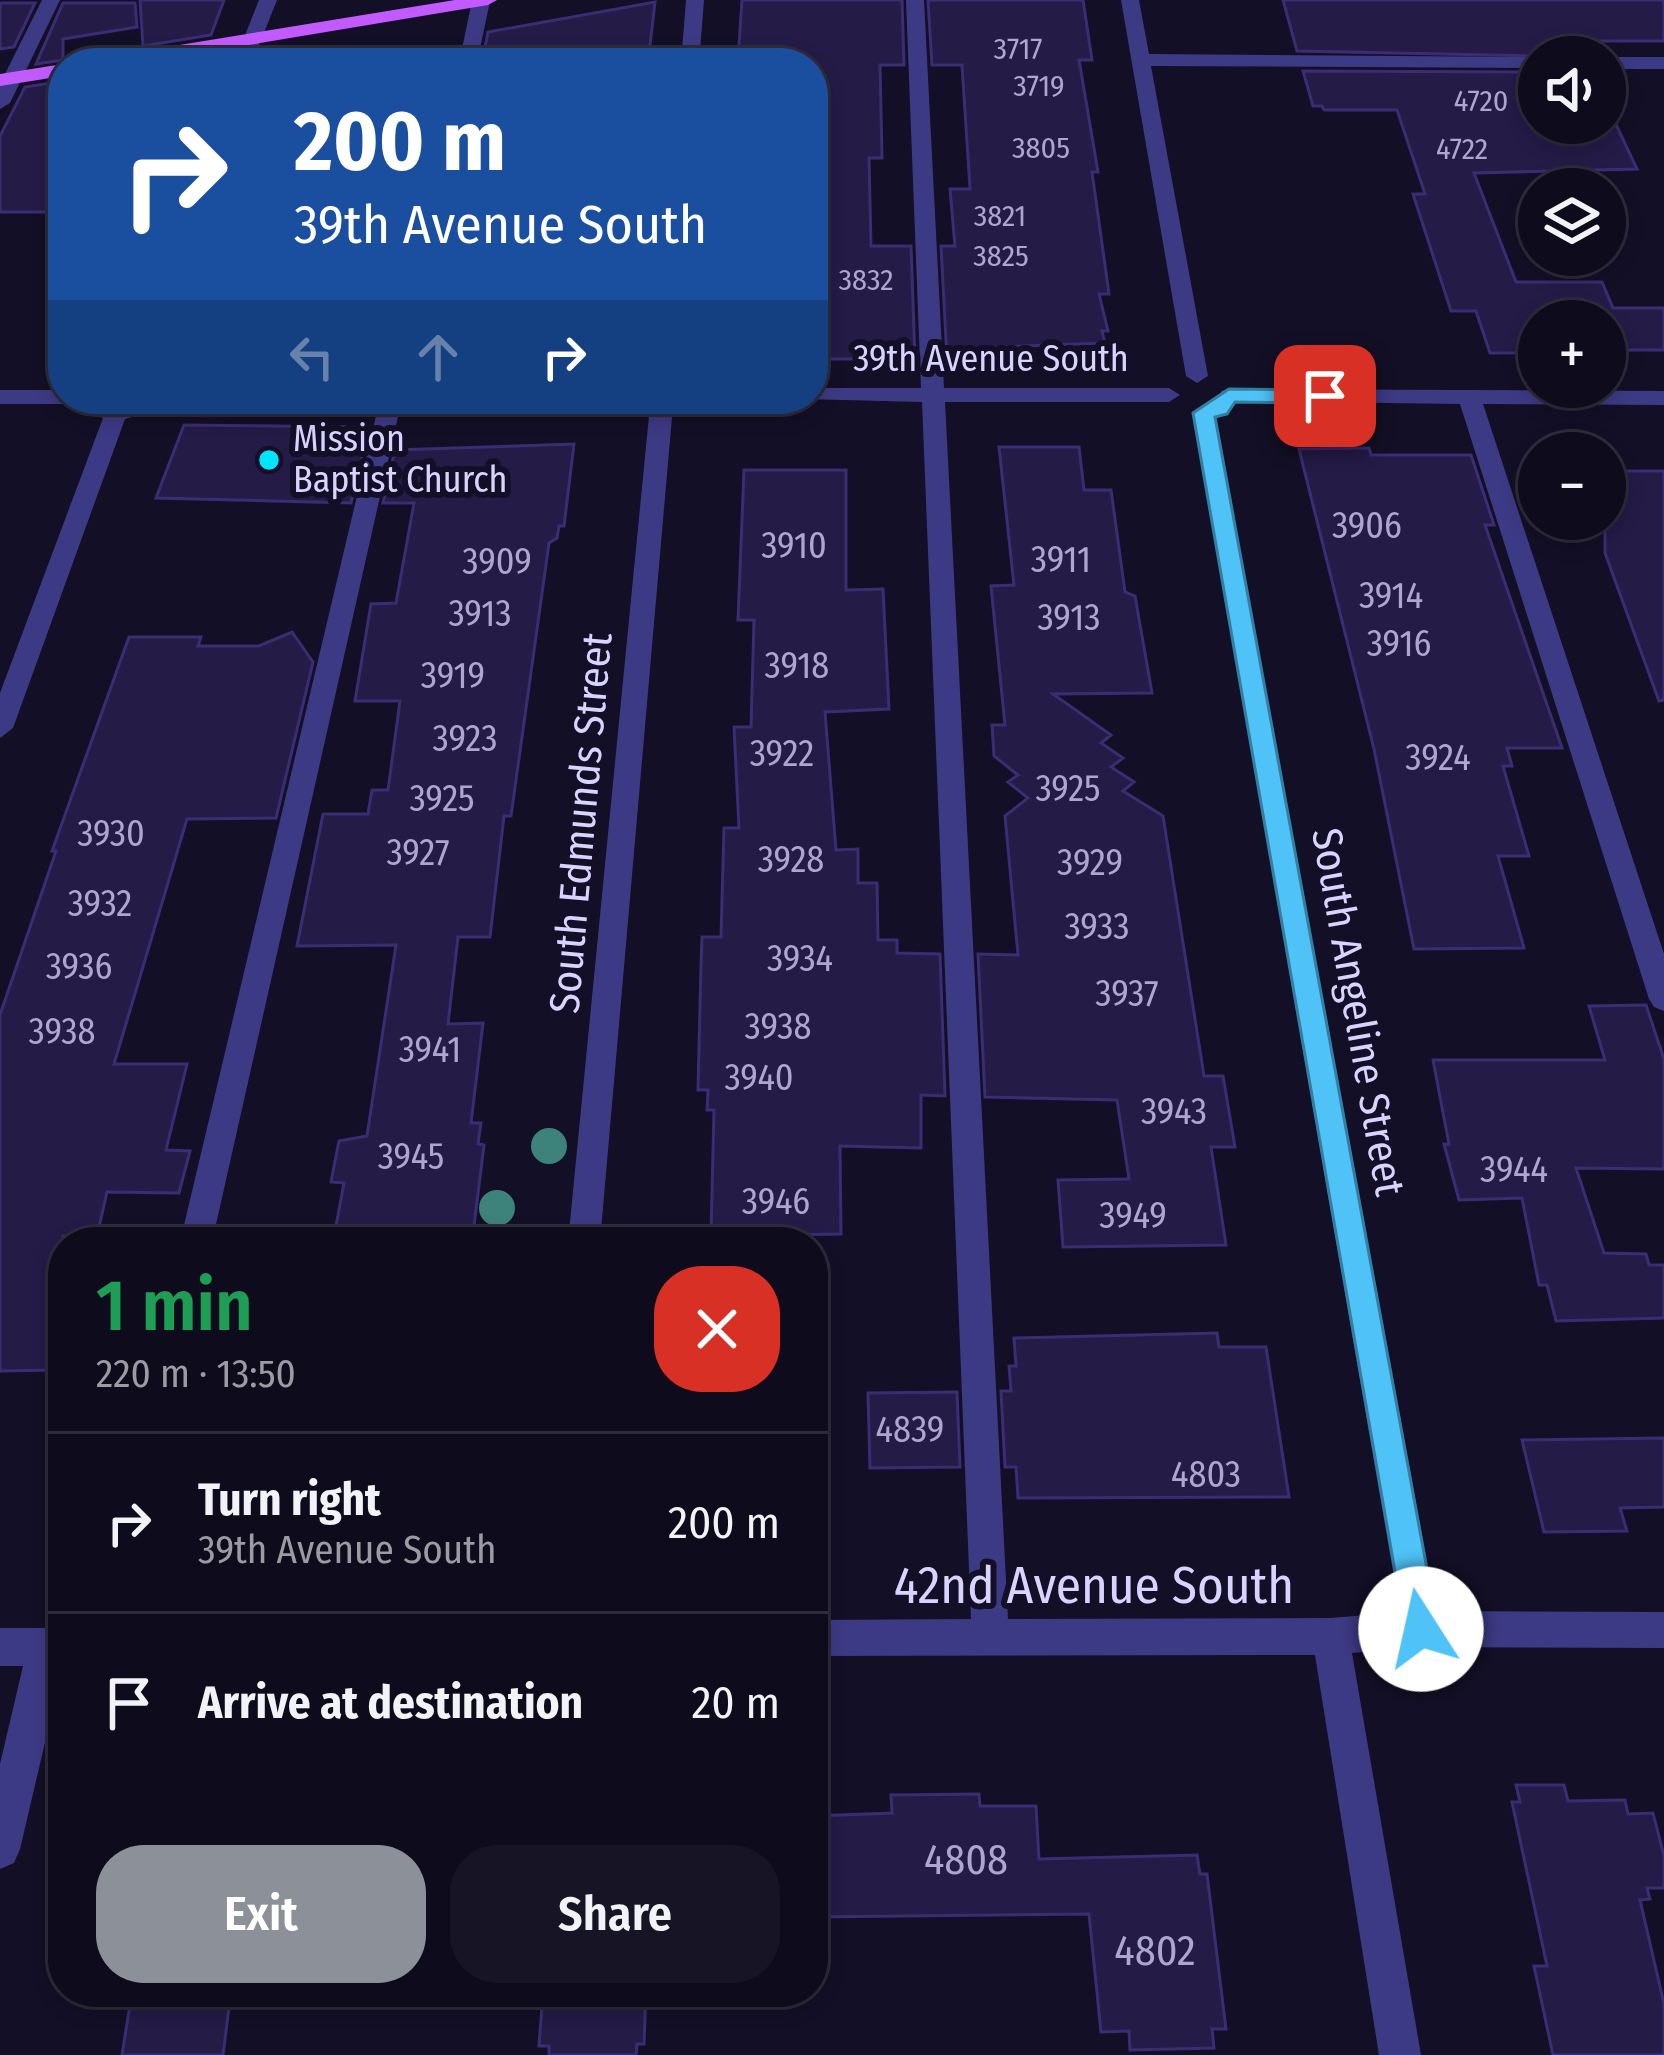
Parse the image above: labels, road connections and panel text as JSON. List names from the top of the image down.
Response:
{
  "streets": {
    "street": [
      "39th Avenue South",
      "South Edmunds Street",
      "South Angeline Street",
      "42nd Avenue South"
    ]
  },
  "crossings": [
    ["South Angeline Street", "42nd Avenue South"]
  ],
  "places": ["Mission Baptist Church"],
  "house_numbers": [
    "3717",
    "3719",
    "4720",
    "3805",
    "4722",
    "3821",
    "3825",
    "3832",
    "3906",
    "3910",
    "3911",
    "3909",
    "3914",
    "3913",
    "3913",
    "3916",
    "3918",
    "3919",
    "3923",
    "3922",
    "3924",
    "3925",
    "3925",
    "3930",
    "3927",
    "3928",
    "3929",
    "3932",
    "3933",
    "3934",
    "3936",
    "3937",
    "3938",
    "3938",
    "3941",
    "3940",
    "3943",
    "3945",
    "3944",
    "3946",
    "3949",
    "4839",
    "4803",
    "4808",
    "4802"
  ],
  "page": {
    "map_buttons": ["+", "−"],
    "turn": ["200 m", "39th Avenue South"],
    "heading": ["1 min", "220 m · 13:50"],
    "list": [
      {
        "name": "Turn right",
        "note": "39th Avenue South",
        "value": "200 m"
      },
      {
        "name": "Arrive at destination",
        "value": "20 m"
      }
    ],
    "buttons": ["Exit", "Share"]
  }
}
